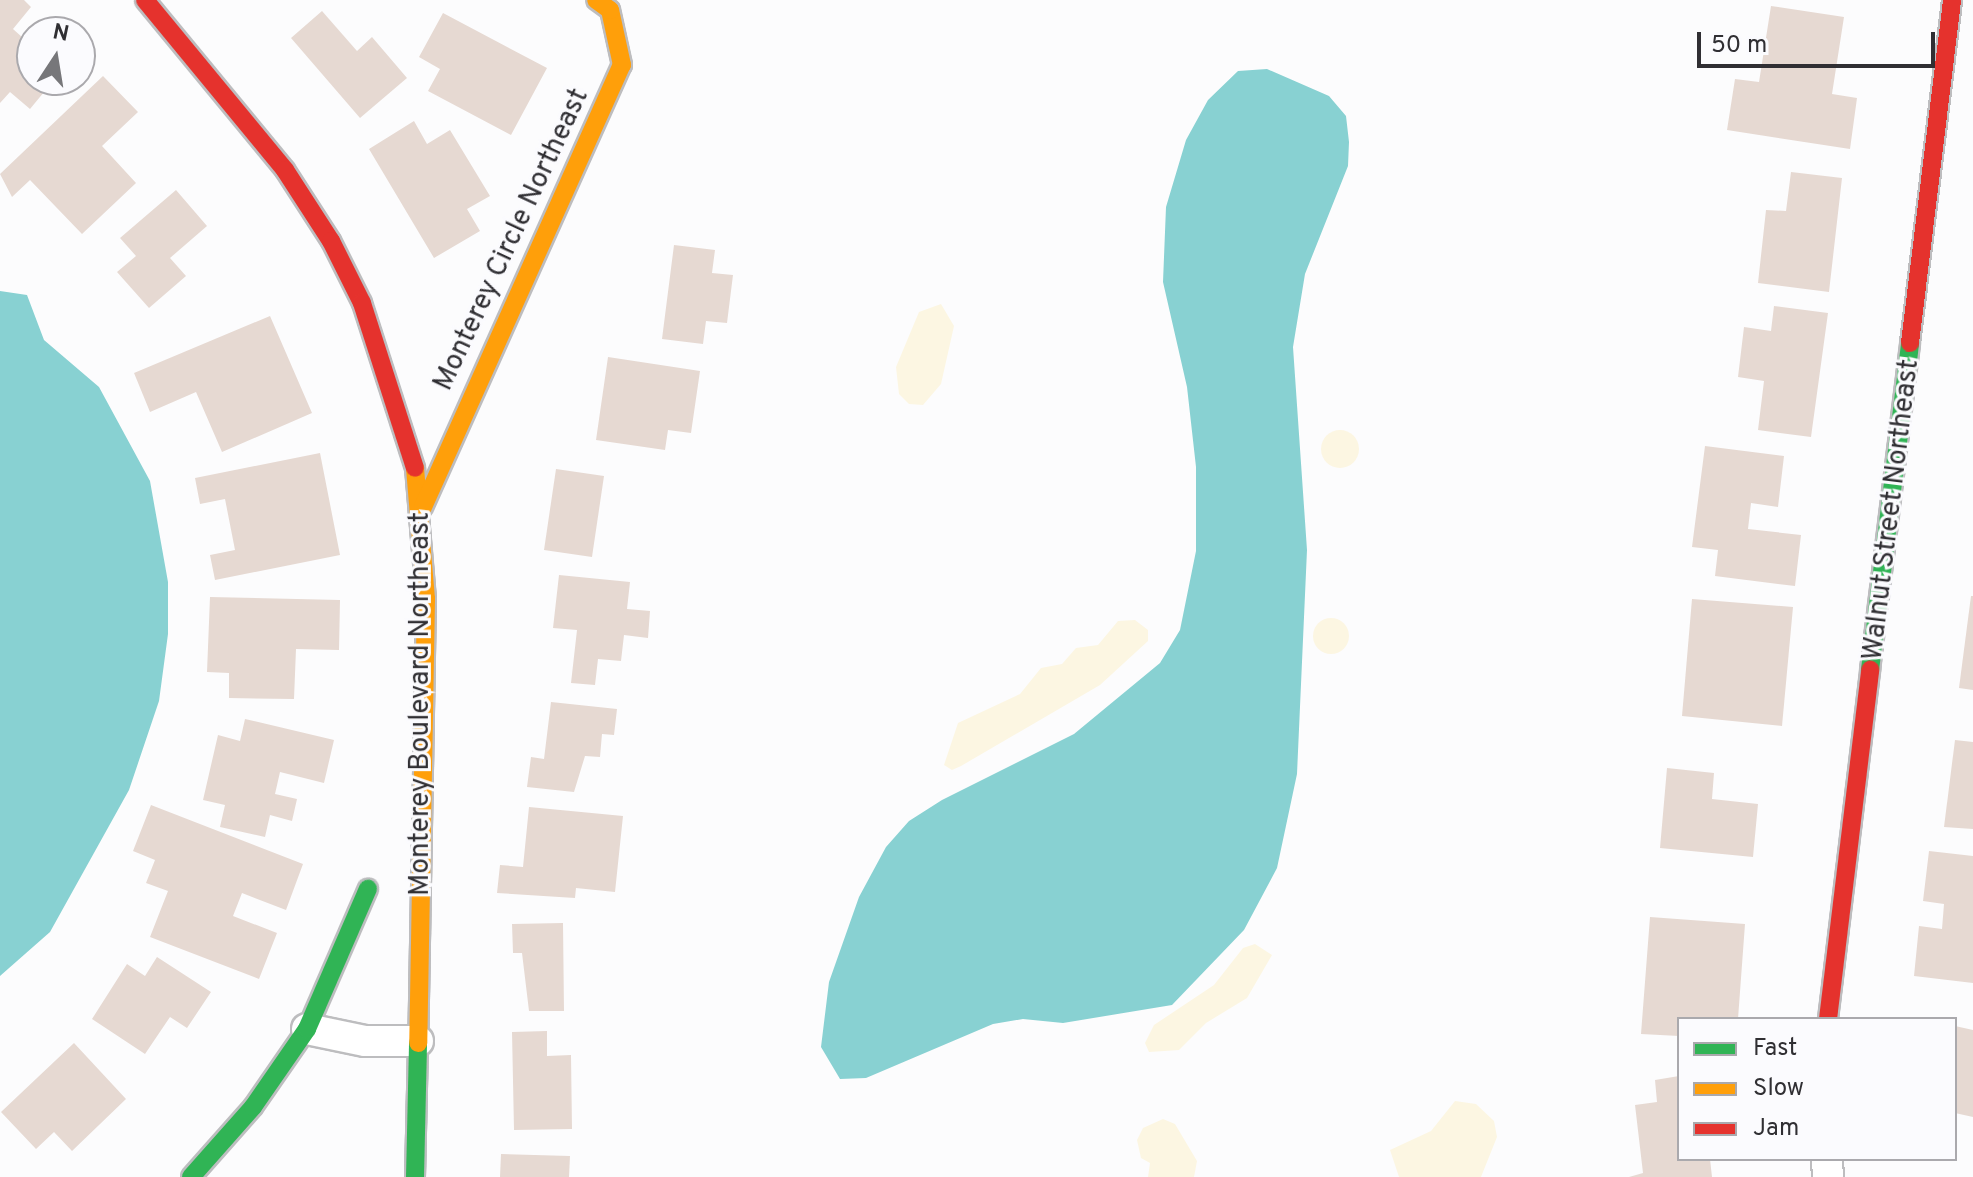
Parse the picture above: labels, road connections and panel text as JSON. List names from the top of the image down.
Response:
{
  "streets": {
    "street": ["Monterey Circle Northeast", "Walnut Street Northeast", "Monterey Boulevard Northeast"]
  },
  "crossings": [
    ["Monterey Circle Northeast", "Monterey Boulevard Northeast"]
  ],
  "legend": ["Fast", "Slow", "Jam"],
  "scale_bar": "50 m",
  "north": "top"
}
